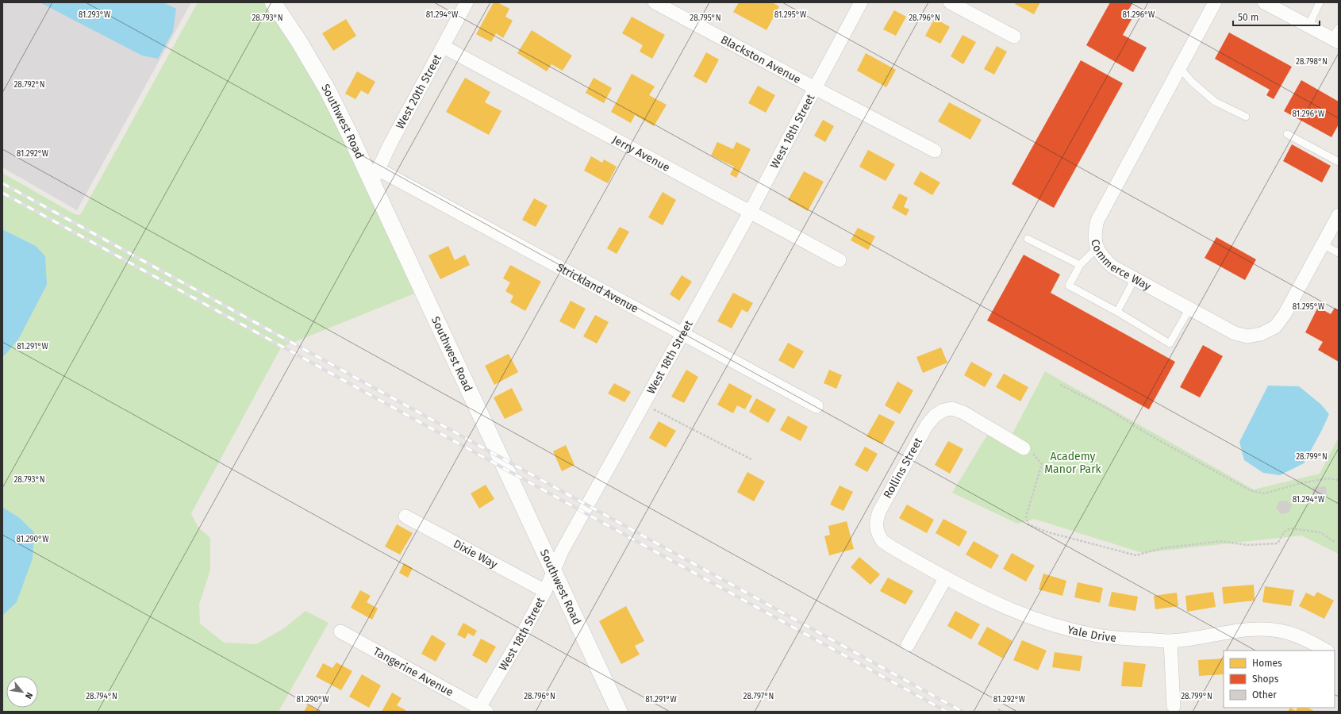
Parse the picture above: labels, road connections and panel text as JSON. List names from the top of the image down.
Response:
{
  "streets": {
    "street": [
      "Blackston Avenue",
      "West 20th Street",
      "Southwest Road",
      "West 18th Street",
      "Jerry Avenue",
      "Commerce Way",
      "Strickland Avenue",
      "Rollins Street",
      "Dixie Way",
      "Yale Drive",
      "Tangerine Avenue"
    ]
  },
  "crossings": [
    ["Blackston Avenue", "West 18th Street"],
    ["West 20th Street", "Southwest Road"],
    ["West 20th Street", "Jerry Avenue"],
    ["West 20th Street", "Strickland Avenue"],
    ["Southwest Road", "West 18th Street"],
    ["Southwest Road", "Strickland Avenue"],
    ["West 18th Street", "Jerry Avenue"],
    ["West 18th Street", "Strickland Avenue"],
    ["West 18th Street", "Dixie Way"],
    ["West 18th Street", "Tangerine Avenue"],
    ["Rollins Street", "Yale Drive"]
  ],
  "parks": ["Academy Manor Park"],
  "legend": ["Homes", "Shops", "Other"],
  "scale_bar": "50 m",
  "north": "bottom right",
  "coordinates": [
    "81.293°W",
    "81.294°W",
    "81.295°W",
    "81.296°W",
    "28.793°N",
    "28.795°N",
    "28.796°N",
    "28.798°N",
    "28.792°N",
    "81.292°W",
    "81.291°W",
    "28.799°N",
    "81.290°W",
    "28.794°N",
    "28.797°N"
  ]
}
